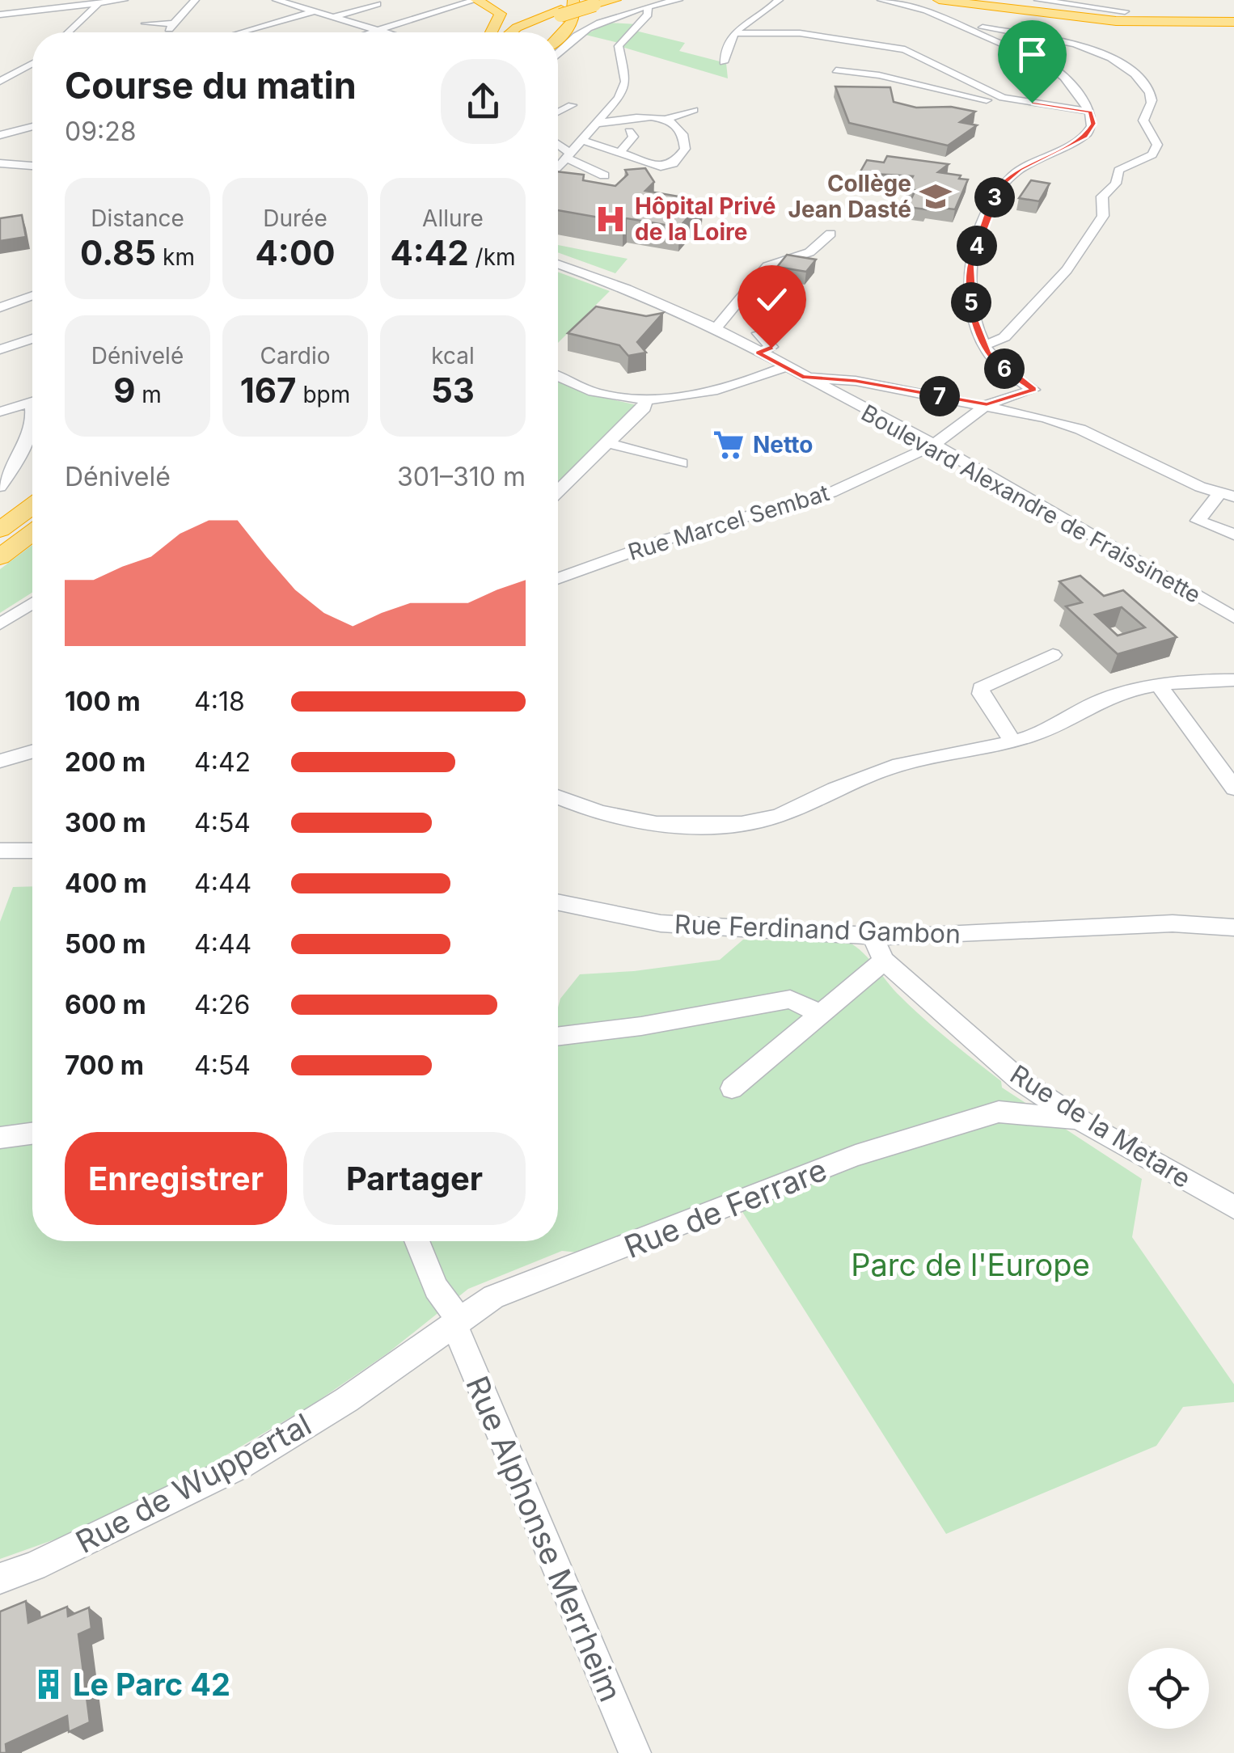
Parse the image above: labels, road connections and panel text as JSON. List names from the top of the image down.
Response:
{
  "streets": {
    "street": [
      "Boulevard Alexandre de Fraissinette",
      "Rue Marcel Sembat",
      "Rue Ferdinand Gambon",
      "Rue de la Metare",
      "Rue de Ferrare",
      "Rue de Wuppertal",
      "Rue Alphonse Merrheim"
    ]
  },
  "crossings": [
    ["Boulevard Alexandre de Fraissinette", "Rue Marcel Sembat"],
    ["Rue Ferdinand Gambon", "Rue de la Metare"],
    ["Rue de la Metare", "Rue de Ferrare"],
    ["Rue de Ferrare", "Rue de Wuppertal"],
    ["Rue de Ferrare", "Rue Alphonse Merrheim"],
    ["Rue de Wuppertal", "Rue Alphonse Merrheim"]
  ],
  "parks": ["Parc de l'Europe"],
  "places": {
    "school or university": ["Collège Jean Dasté"],
    "hospital": ["Hôpital Privé de la Loire"],
    "supermarket": ["Netto"],
    "building": ["Le Parc 42"]
  },
  "page": {
    "heading": ["Course du matin", "09:28"],
    "stats": [
      ["Distance", "0.85 km"],
      ["Durée", "4:00"],
      ["Allure", "4:42 /km"],
      ["Dénivelé", "9 m"],
      ["Cardio", "167 bpm"],
      ["kcal", "53"]
    ],
    "pins": [
      "3",
      "4",
      "5",
      "6",
      "7"
    ],
    "chart": ["Dénivelé", "301–310 m"],
    "list": [
      {
        "name": "100 m",
        "note": "4:18"
      },
      {
        "name": "200 m",
        "note": "4:42"
      },
      {
        "name": "300 m",
        "note": "4:54"
      },
      {
        "name": "400 m",
        "note": "4:44"
      },
      {
        "name": "500 m",
        "note": "4:44"
      },
      {
        "name": "600 m",
        "note": "4:26"
      },
      {
        "name": "700 m",
        "note": "4:54"
      }
    ],
    "buttons": ["Enregistrer", "Partager"]
  }
}
